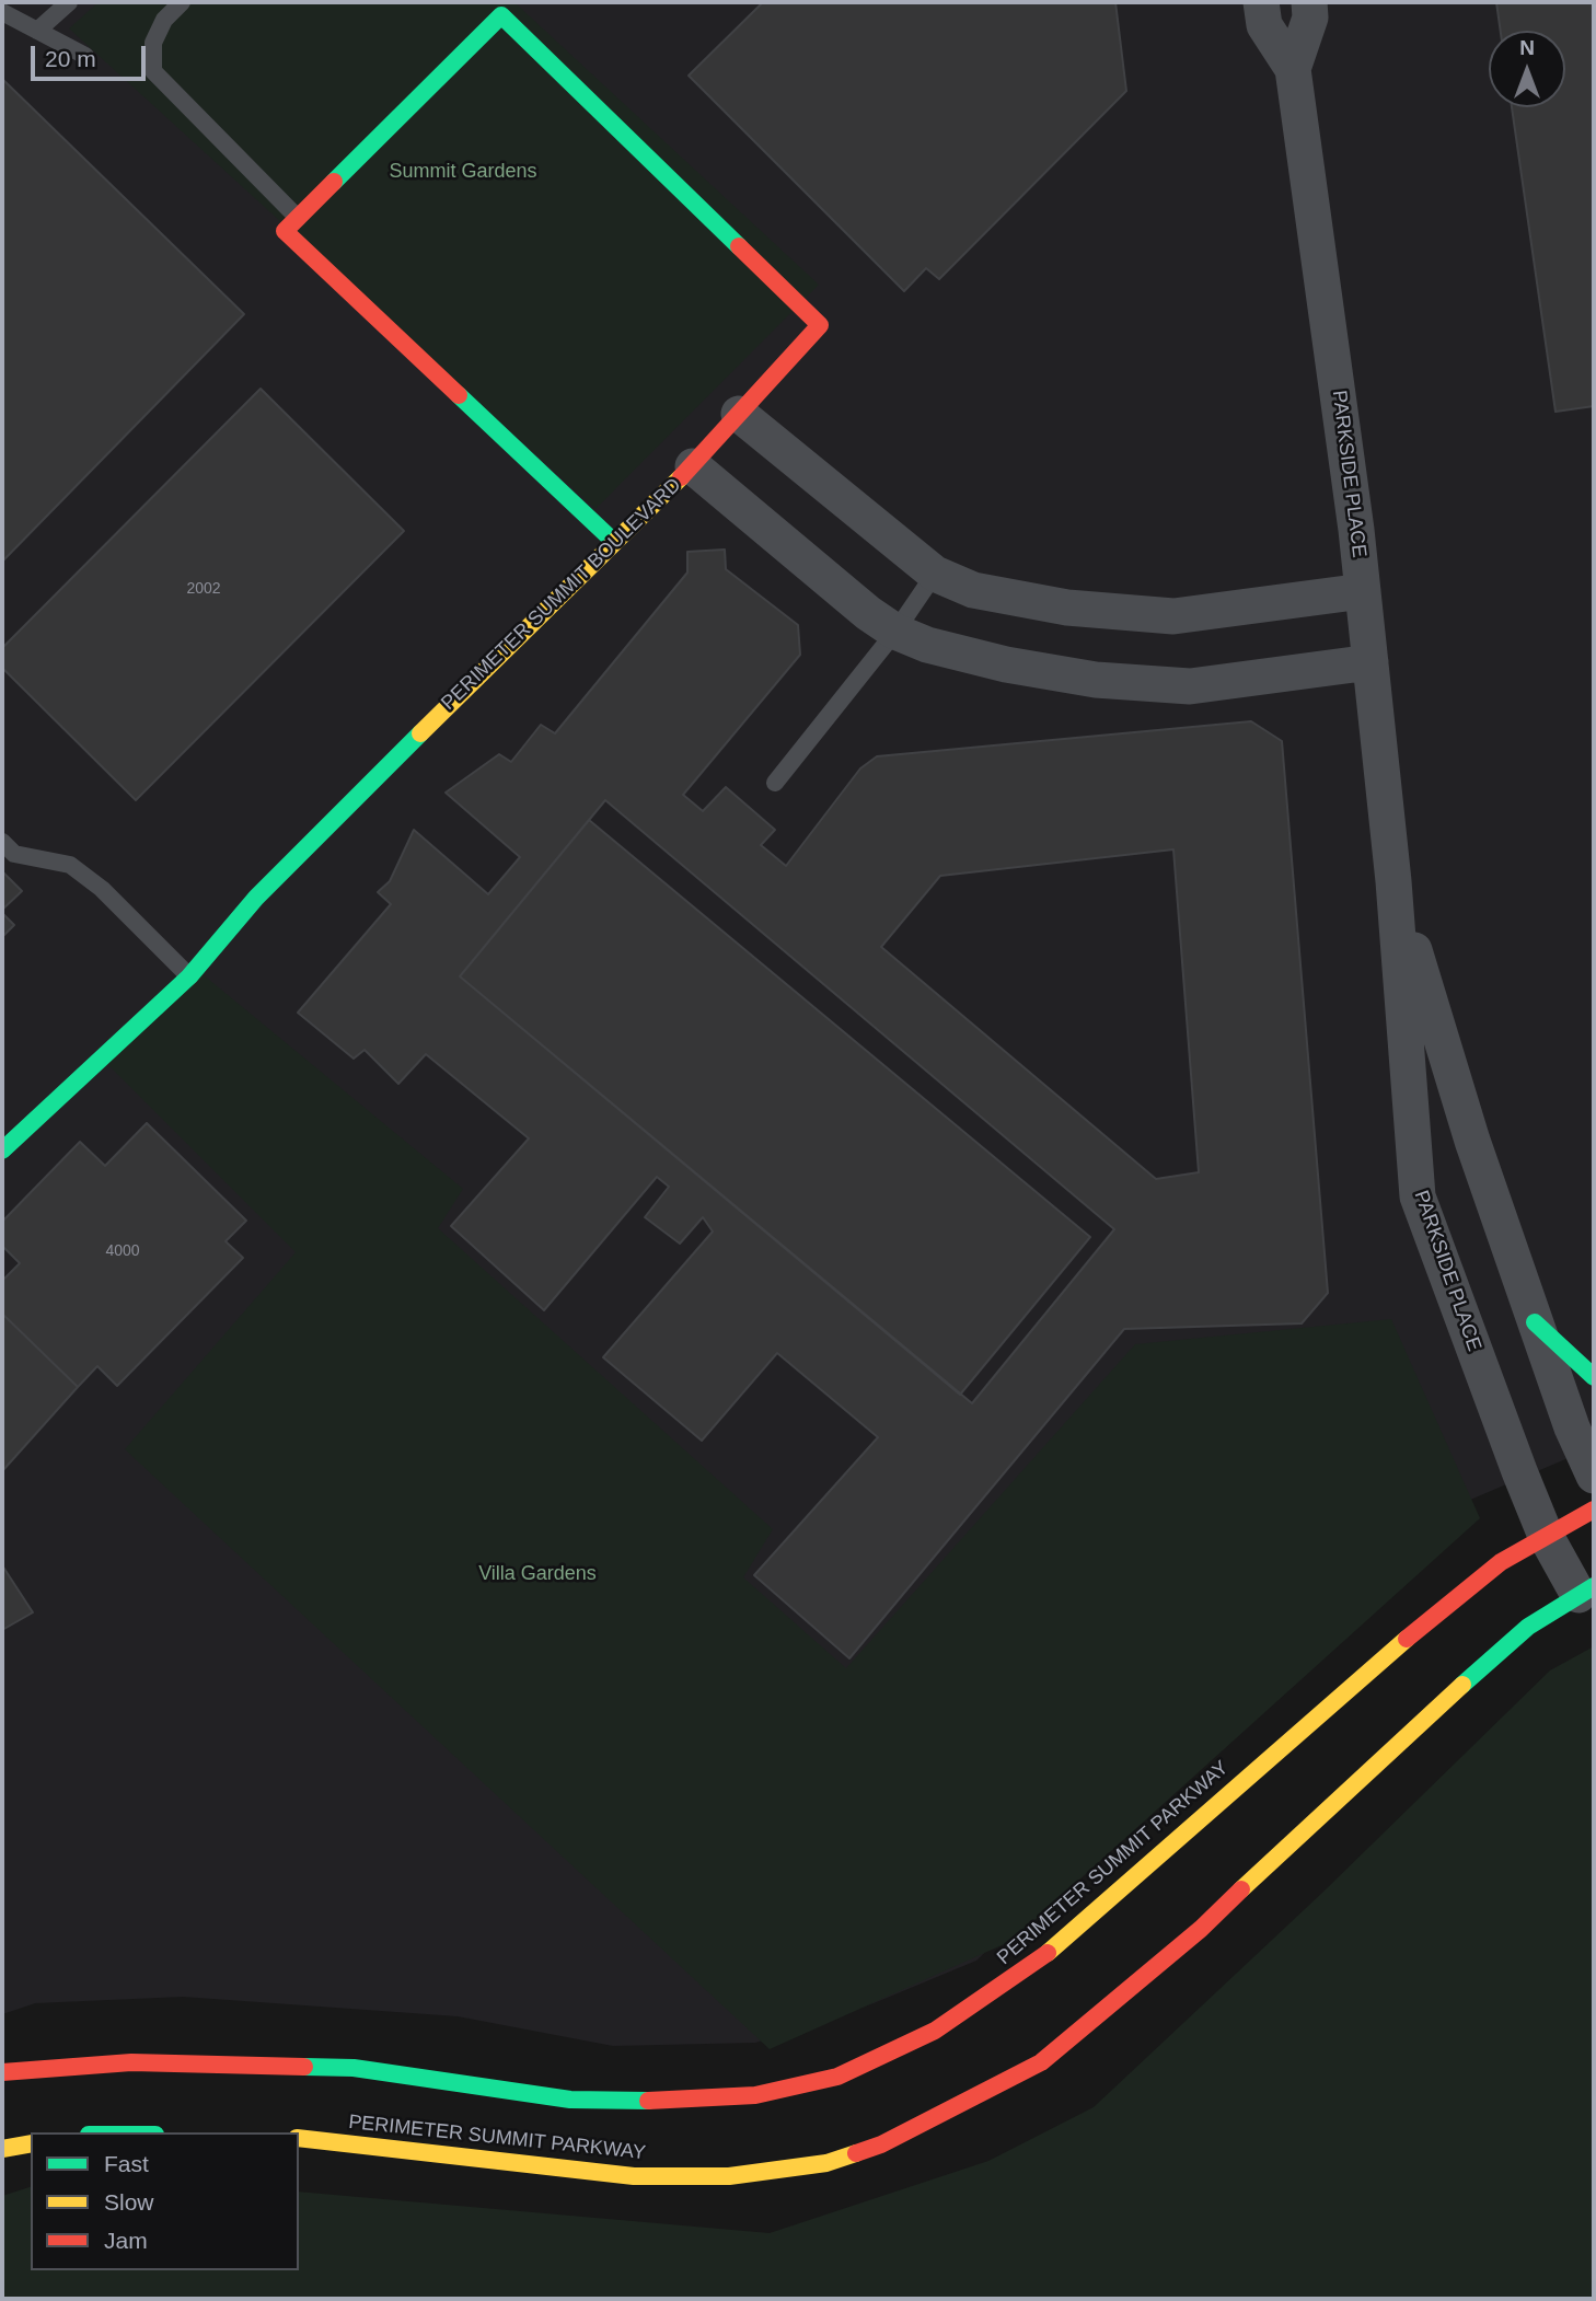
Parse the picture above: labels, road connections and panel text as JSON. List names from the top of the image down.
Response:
{
  "streets": {
    "main road": ["PERIMETER SUMMIT BOULEVARD", "PERIMETER SUMMIT PARKWAY"],
    "street": ["PARKSIDE PLACE"]
  },
  "crossings": [
    ["PARKSIDE PLACE", "PERIMETER SUMMIT BOULEVARD"],
    ["PARKSIDE PLACE", "PERIMETER SUMMIT PARKWAY"]
  ],
  "parks": ["Summit Gardens", "Villa Gardens"],
  "house_numbers": ["2002", "4000"],
  "legend": ["Fast", "Slow", "Jam"],
  "scale_bar": "20 m",
  "north": "top"
}
